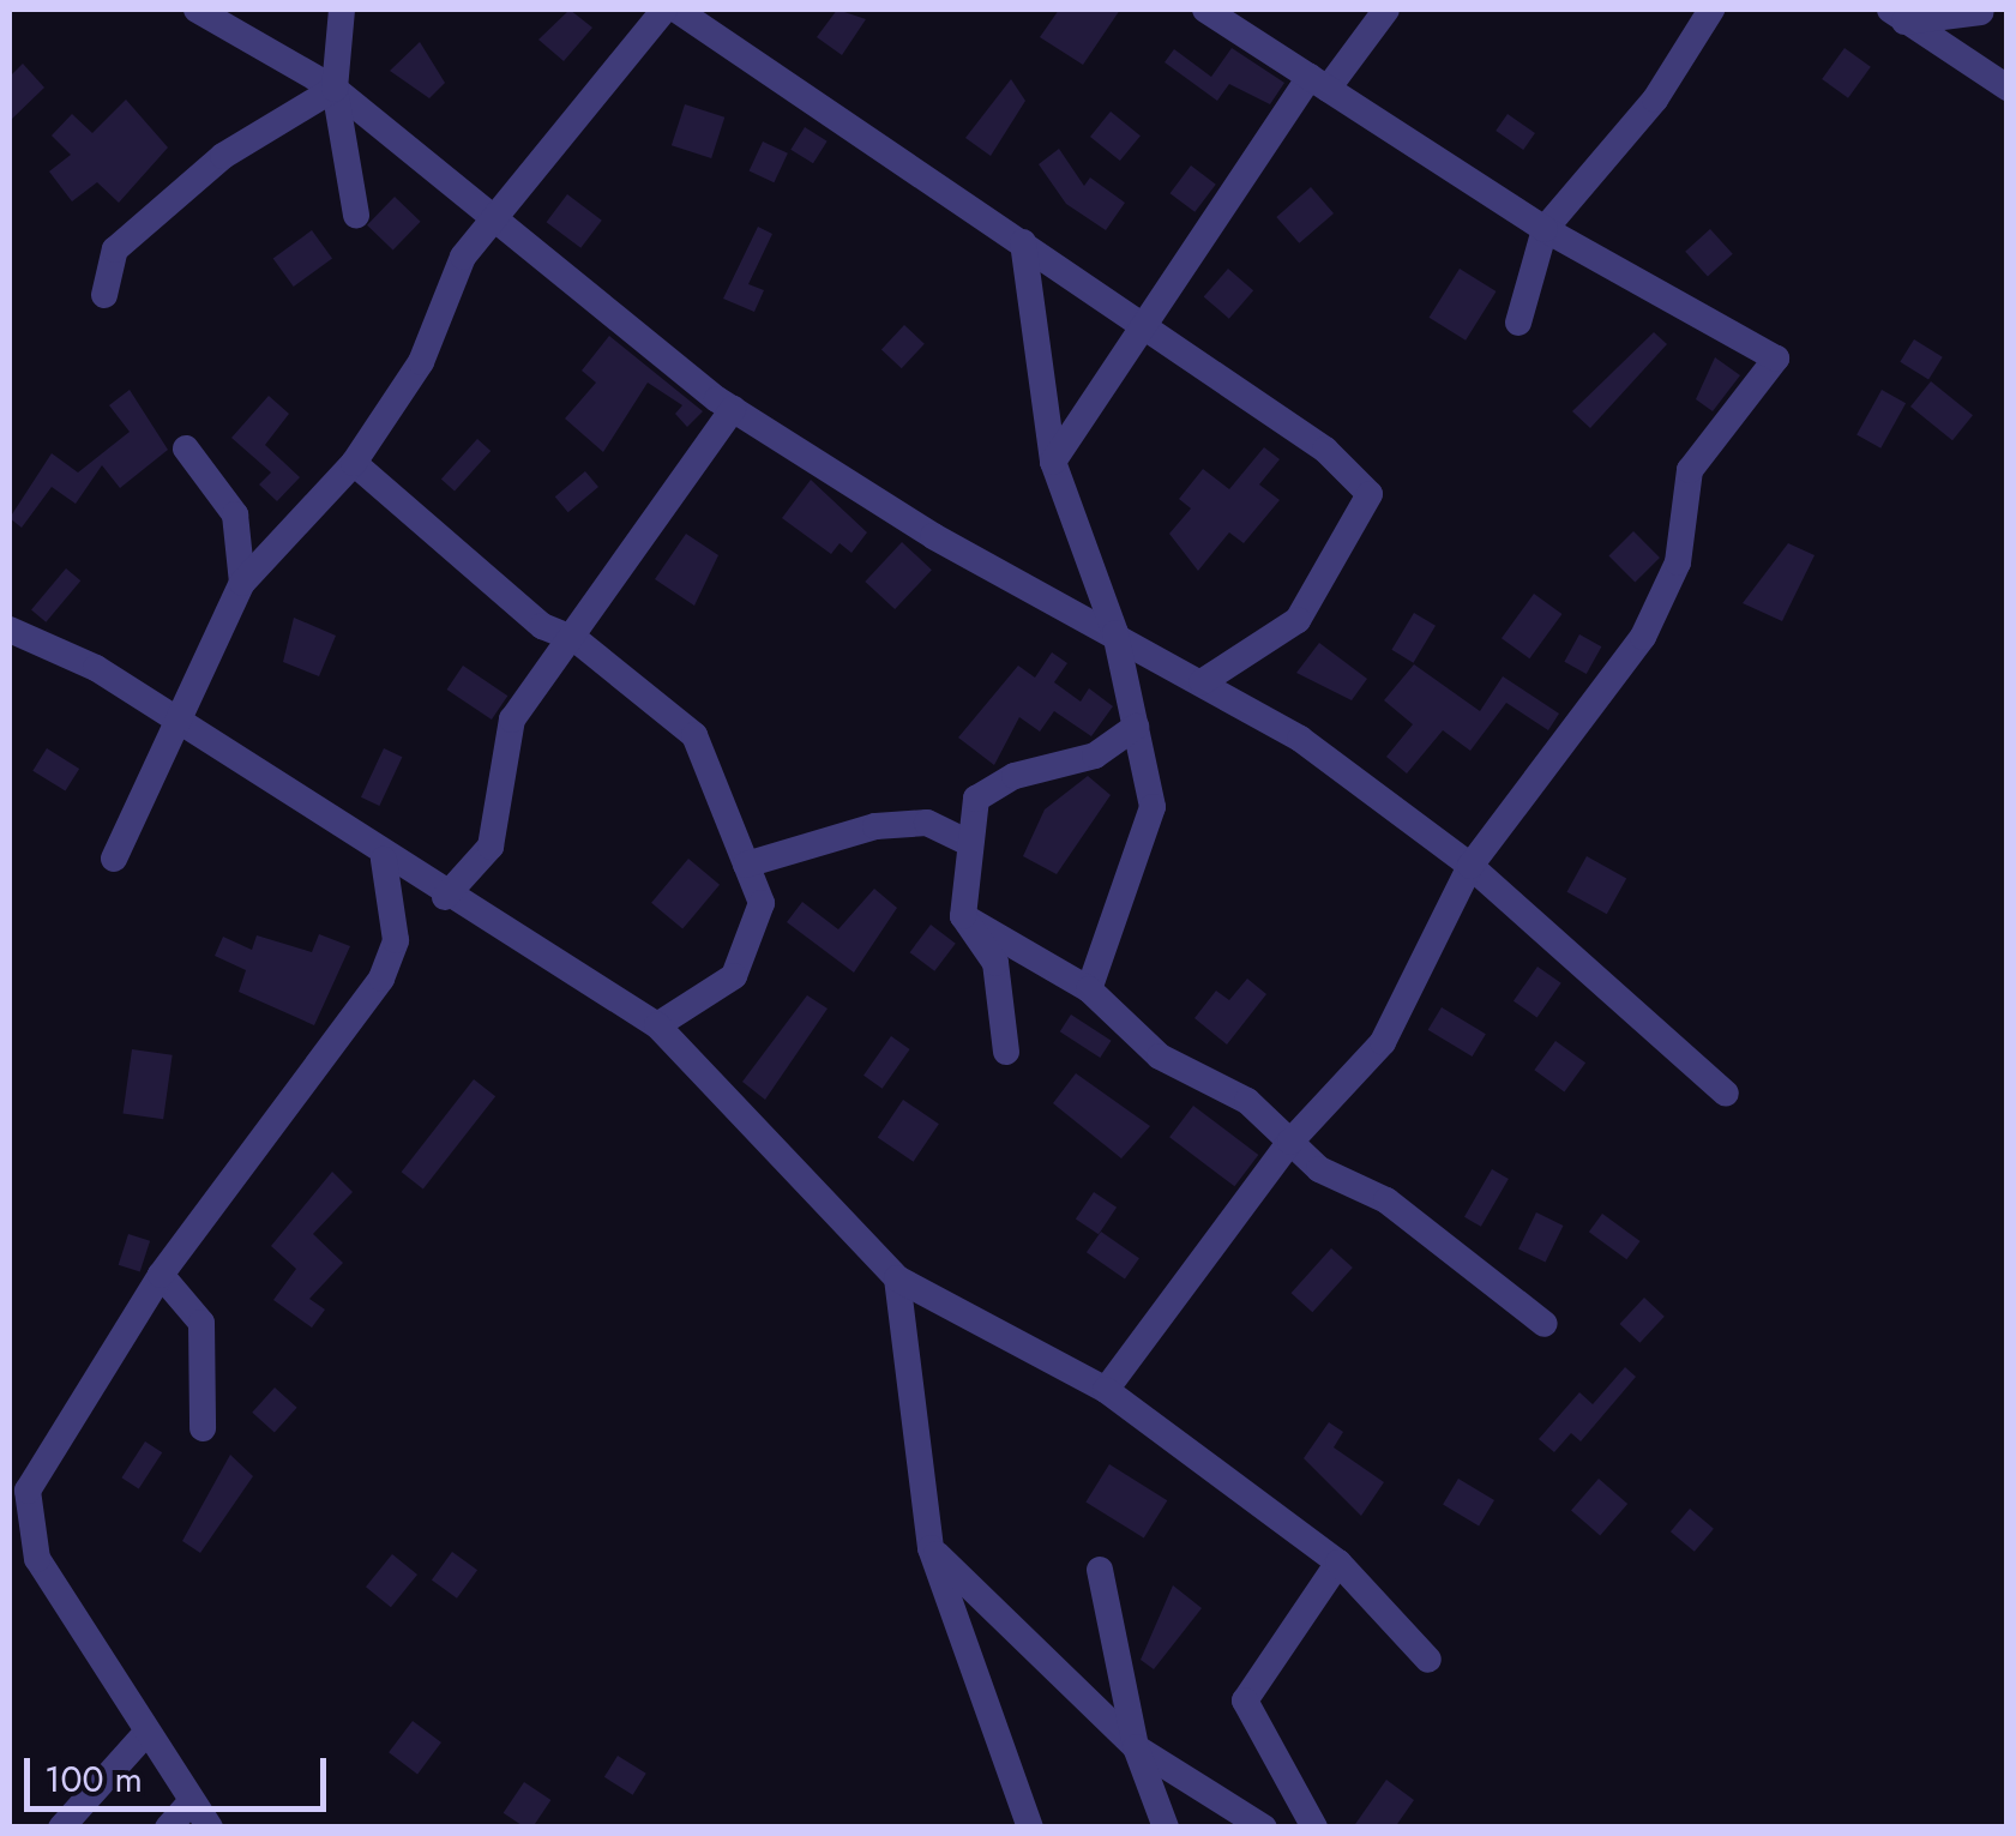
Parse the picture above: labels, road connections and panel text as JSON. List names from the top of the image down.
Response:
{
  "scale_bar": "100 m"
}
